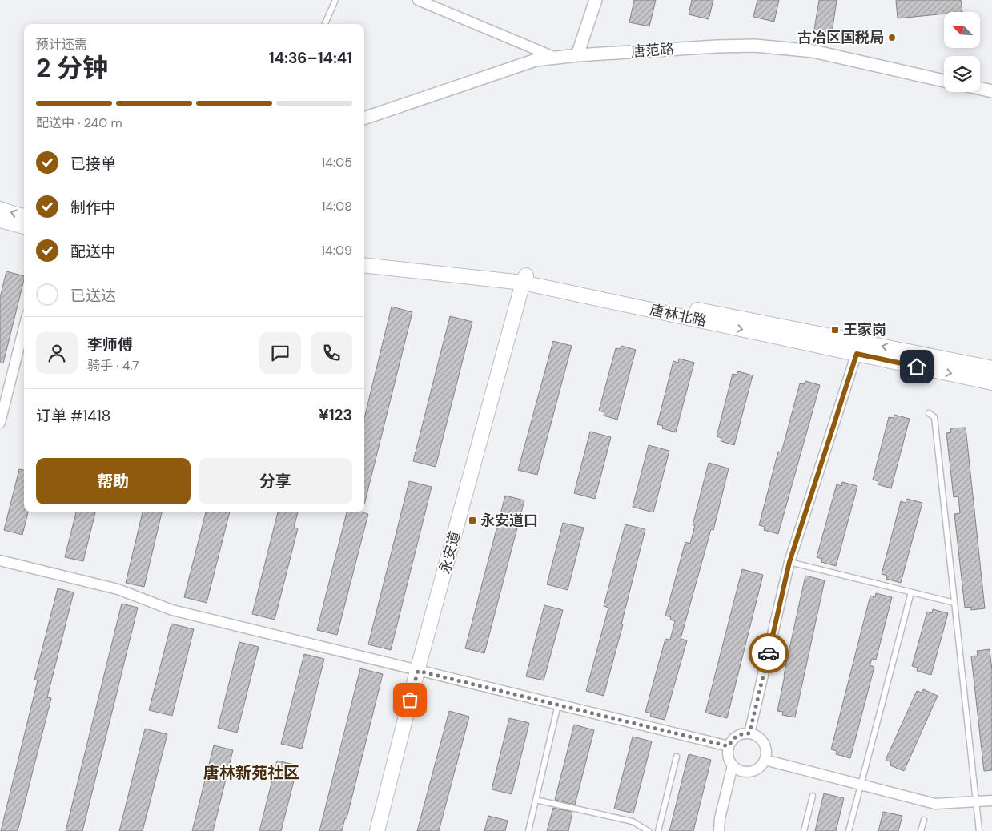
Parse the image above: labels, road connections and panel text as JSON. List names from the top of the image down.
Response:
{
  "streets": {
    "main road": ["唐林北路", "永安道"],
    "street": ["唐范路"]
  },
  "crossings": [
    ["唐林北路", "永安道"]
  ],
  "districts": ["唐林新苑社区"],
  "places": {
    "other": ["古冶区国税局"],
    "transit": ["王家岗", "永安道口"]
  },
  "north": "top left",
  "page": {
    "heading": ["2 分钟", "预计还需", "14:36–14:41"],
    "panel": [
      "李师傅",
      "骑手 · 4.7",
      "订单 #1418",
      "¥123"
    ],
    "bar": "配送中 · 240 m",
    "list": [
      ["已接单", "14:05"],
      ["制作中", "14:08"],
      ["配送中", "14:09"],
      "已送达"
    ],
    "buttons": ["帮助", "分享"]
  }
}
